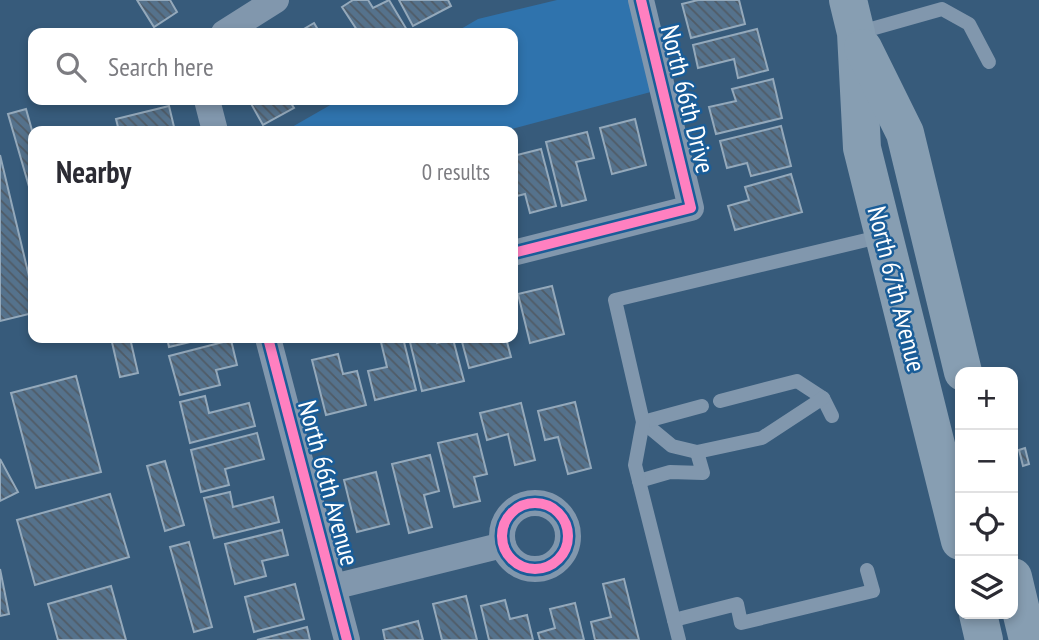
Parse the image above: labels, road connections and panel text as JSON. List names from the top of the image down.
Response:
{
  "streets": {
    "main road": ["North 67th Avenue"],
    "street": ["North 66th Drive", "North 66th Avenue"]
  },
  "page": {
    "search": "Search here",
    "heading": ["Nearby", "0 results"],
    "map_buttons": ["+", "−"]
  }
}
